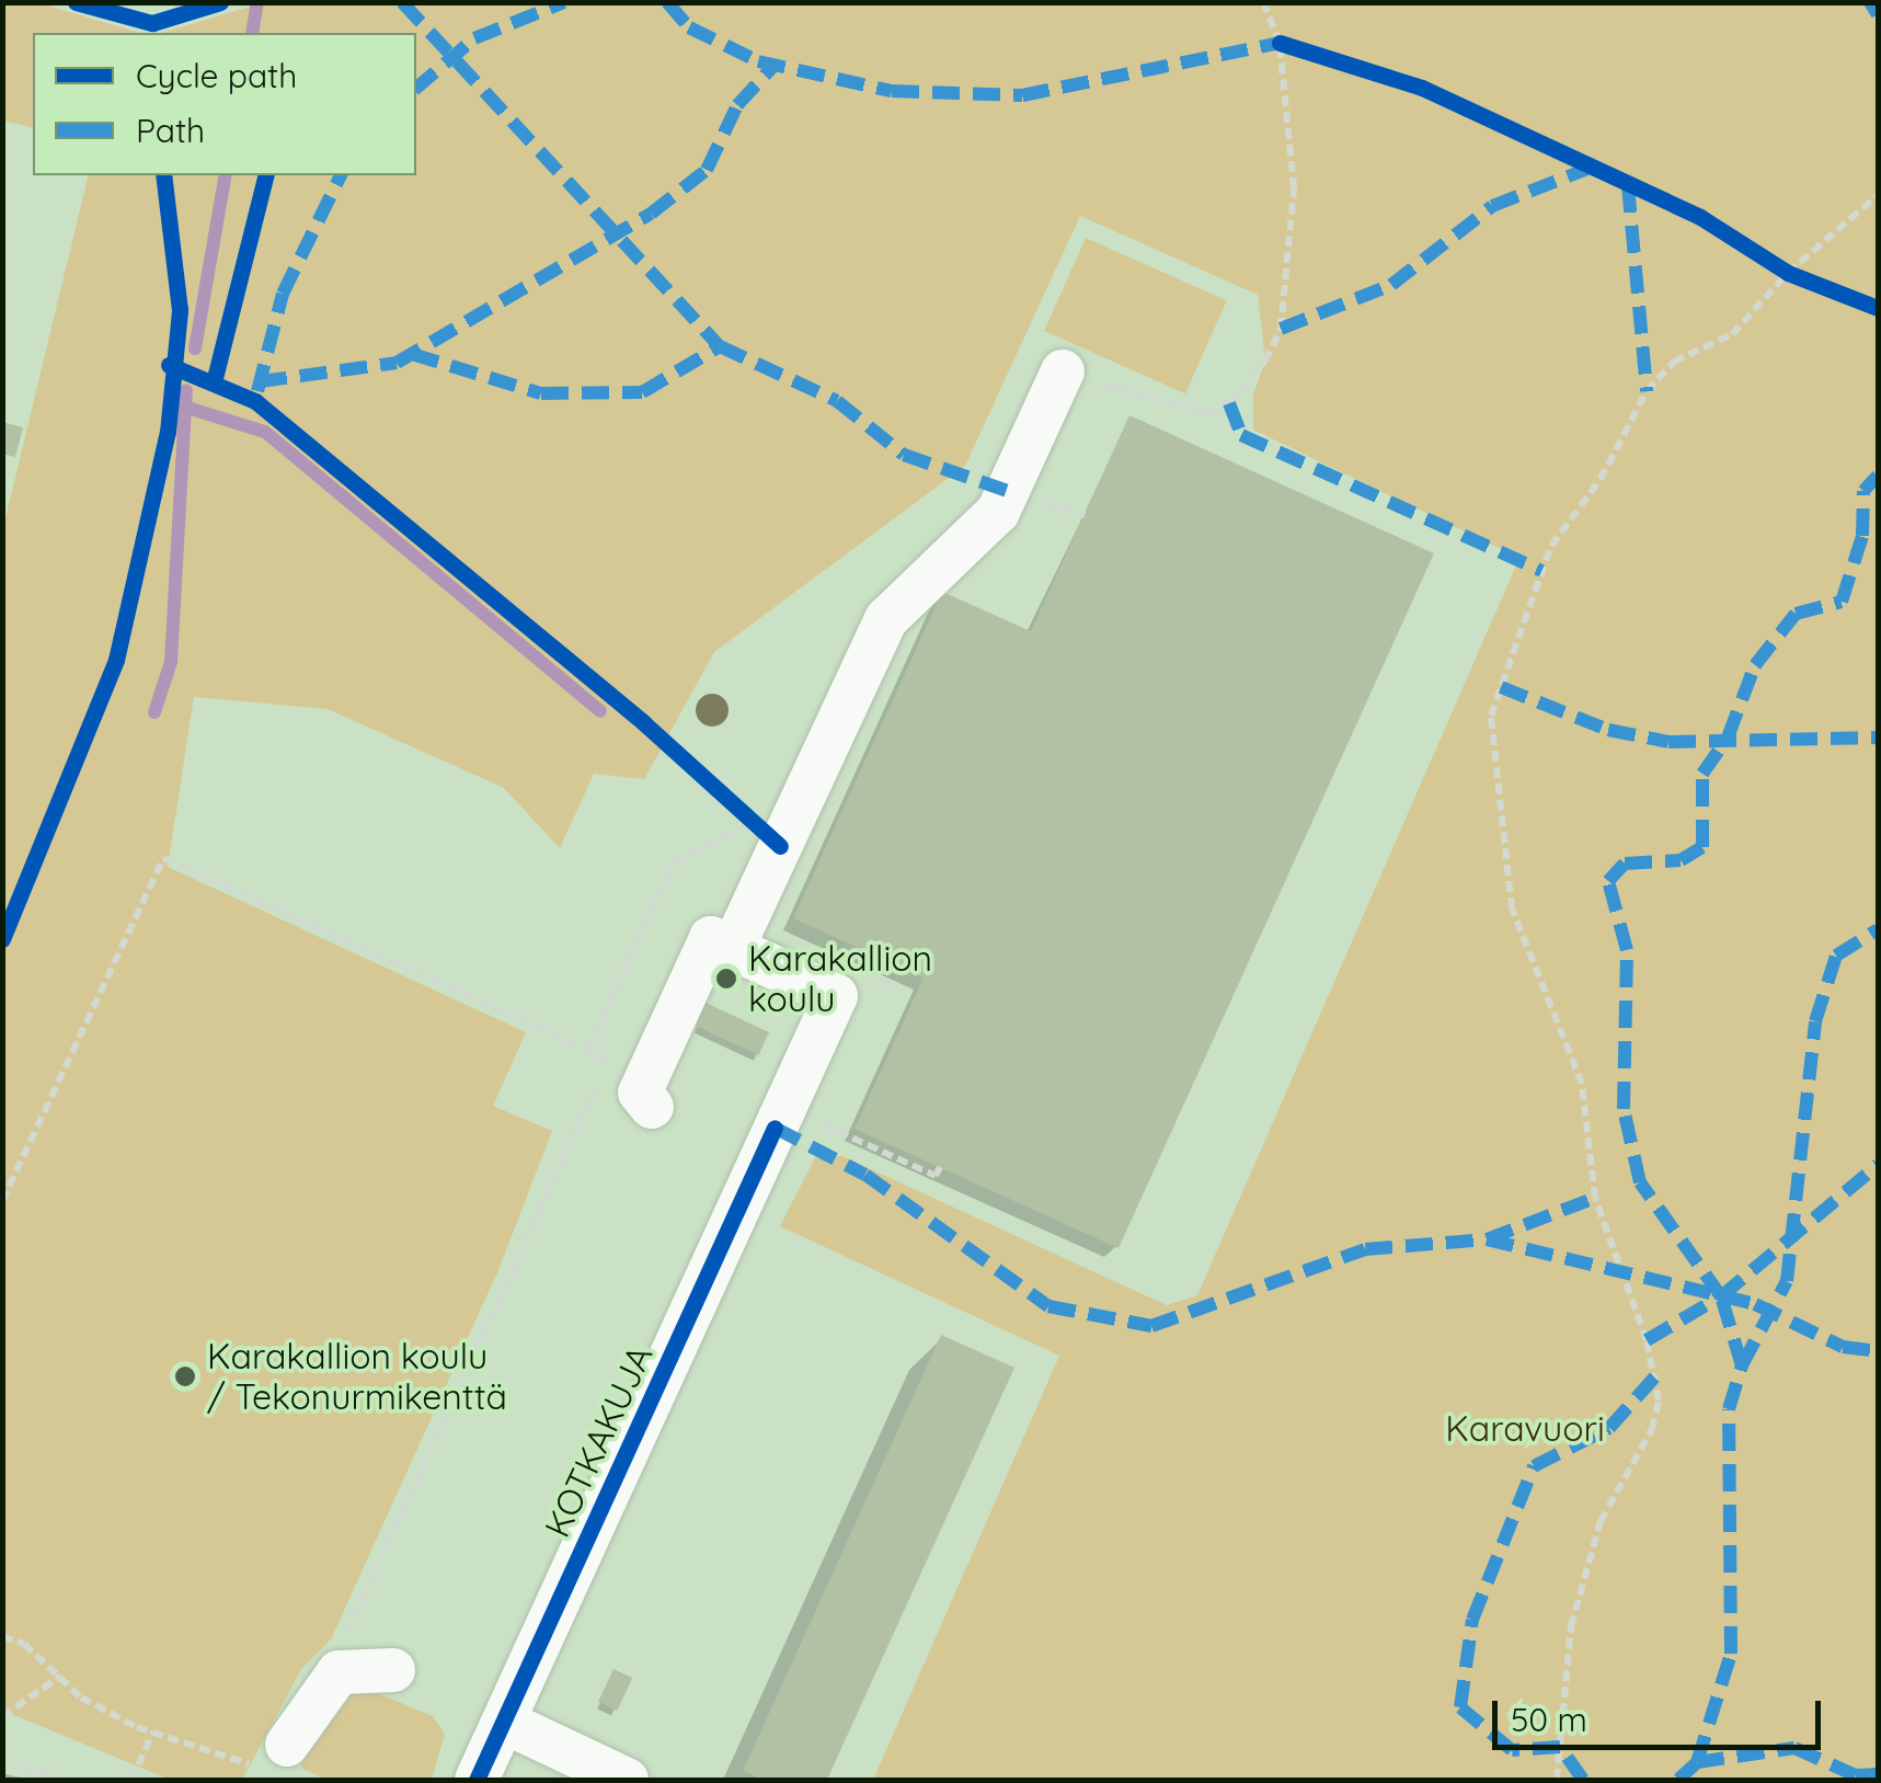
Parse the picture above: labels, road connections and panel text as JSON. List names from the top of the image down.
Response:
{
  "streets": {
    "street": ["KOTKAKUJA"]
  },
  "parks": ["Karavuori"],
  "places": ["Karakallion koulu", "Karakallion koulu / Tekonurmikenttä"],
  "legend": ["Cycle path", "Path"],
  "scale_bar": "50 m"
}
